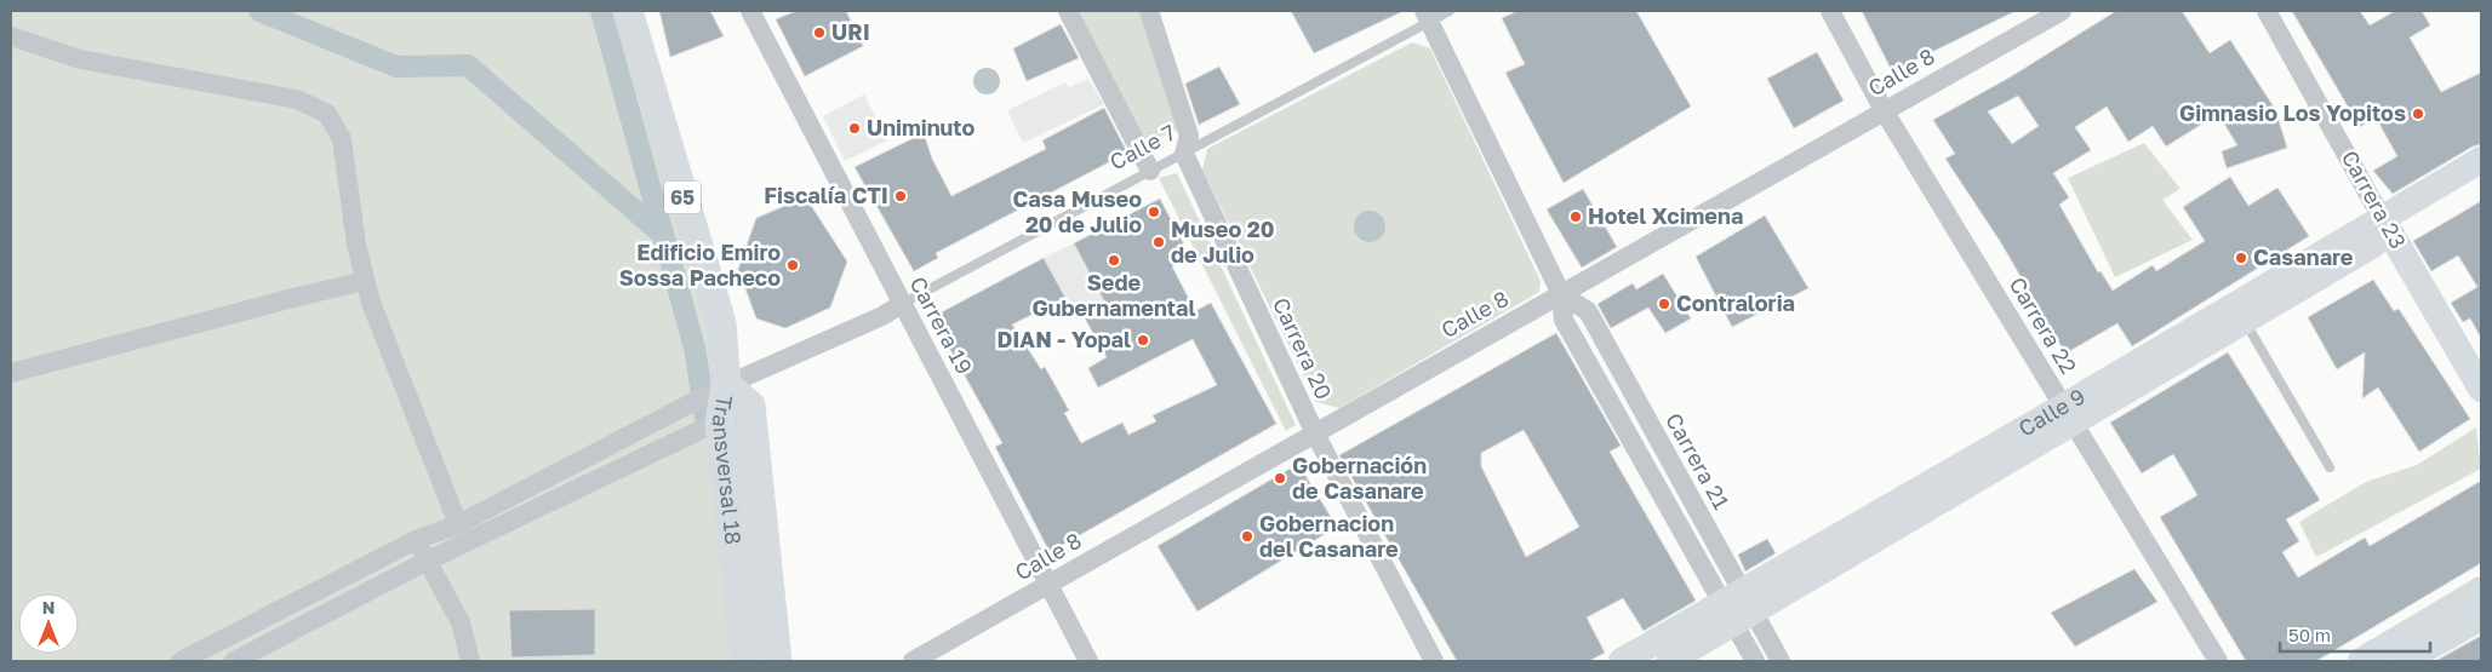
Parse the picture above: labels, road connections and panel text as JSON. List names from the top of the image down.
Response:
{
  "streets": {
    "main road": [
      "65",
      "Carrera 23",
      "Calle 9",
      "Transversal 18"
    ],
    "street": [
      "Calle 8",
      "Calle 7",
      "Carrera 19",
      "Carrera 22",
      "Carrera 20",
      "Carrera 21"
    ]
  },
  "crossings": [
    ["Calle 8", "Carrera 19"],
    ["Calle 8", "Carrera 22"],
    ["Calle 8", "Carrera 20"],
    ["Calle 8", "Carrera 21"],
    ["Calle 7", "65"],
    ["Calle 7", "Carrera 19"],
    ["Calle 7", "Carrera 20"],
    ["Calle 7", "Transversal 18"],
    ["65", "Transversal 18"],
    ["Carrera 23", "Calle 9"],
    ["Carrera 22", "Calle 9"],
    ["Calle 9", "Carrera 21"]
  ],
  "places": [
    "URI",
    "Gimnasio Los Yopitos",
    "Uniminuto",
    "Fiscalía CTI",
    "Casa Museo 20 de Julio",
    "Hotel Xcimena",
    "Museo 20 de Julio",
    "Casanare",
    "Sede Gubernamental",
    "Edificio Emiro Sossa Pacheco",
    "Contraloria",
    "DIAN - Yopal",
    "Gobernación de Casanare",
    "Gobernacion del Casanare"
  ],
  "scale_bar": "50 m",
  "north": "top"
}
